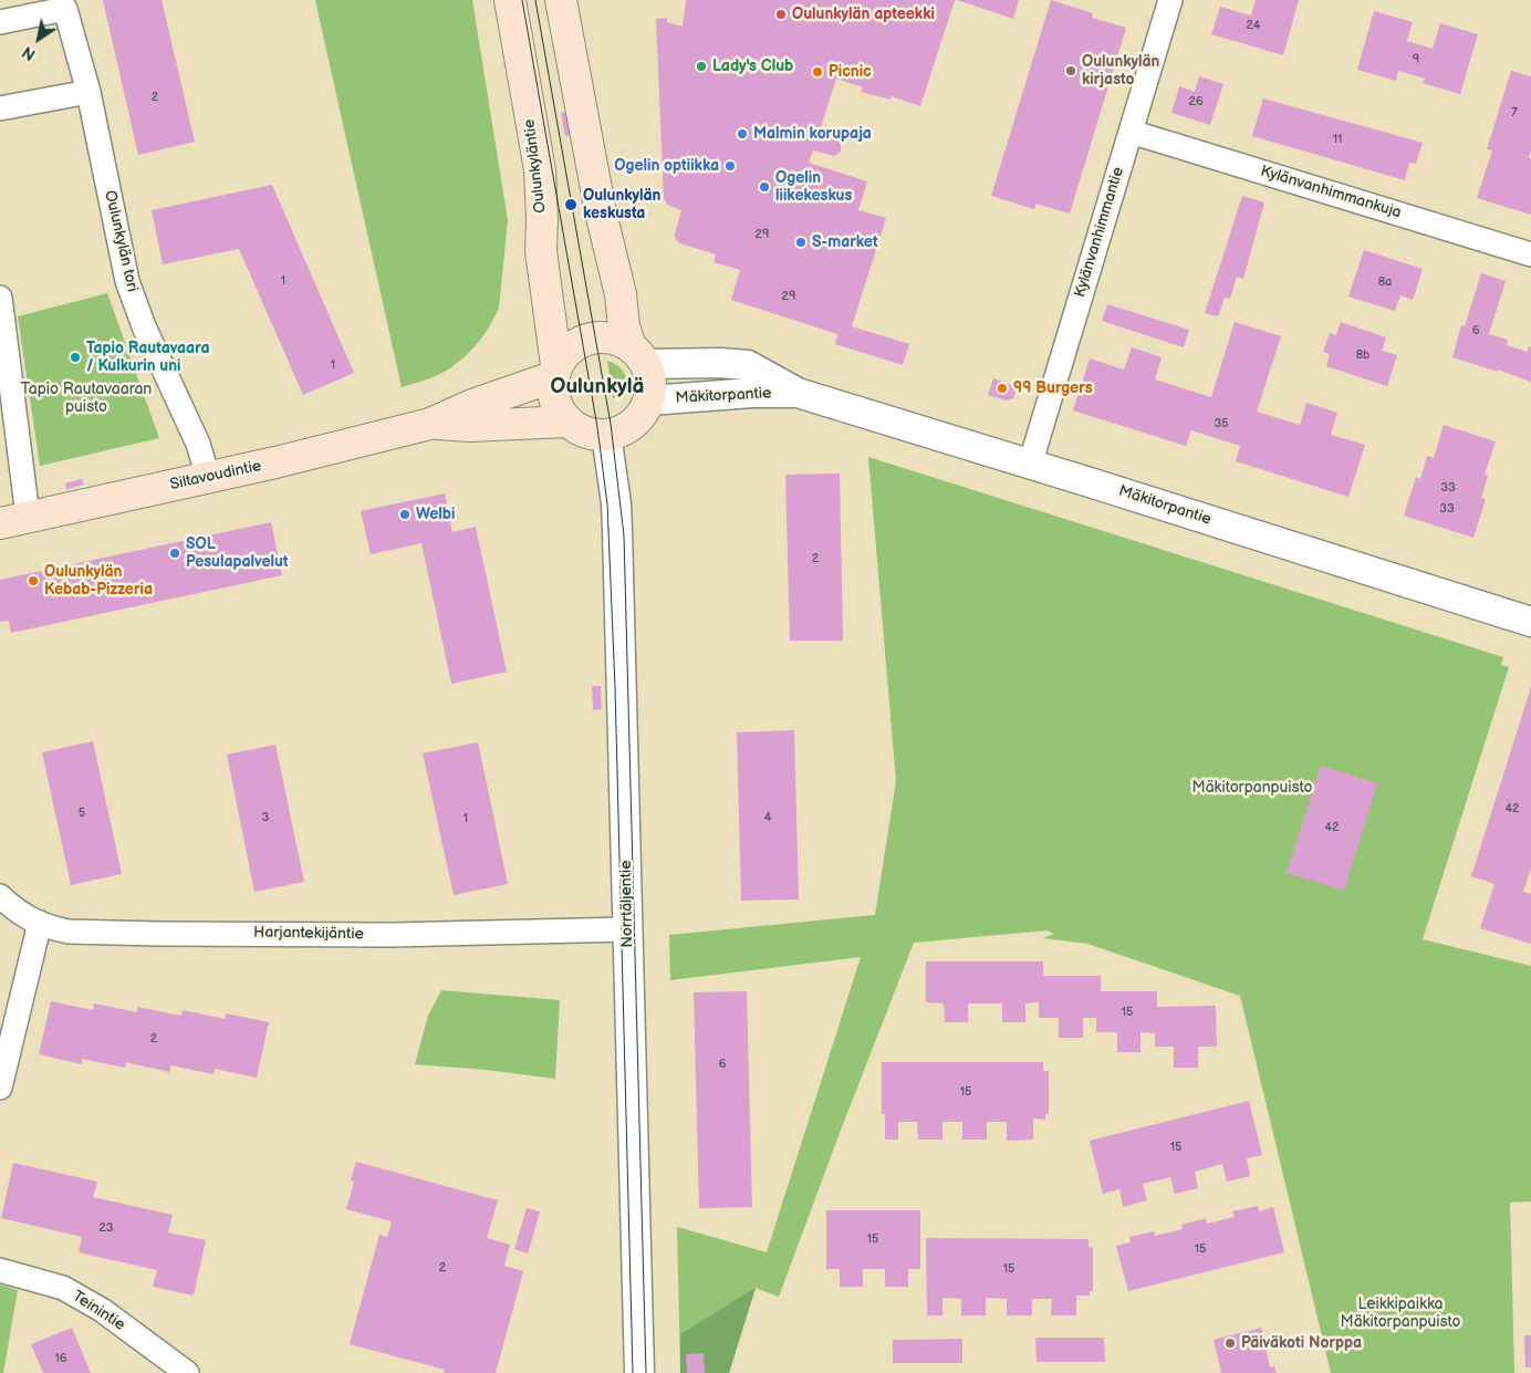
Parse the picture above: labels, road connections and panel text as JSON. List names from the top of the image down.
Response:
{
  "streets": {
    "main road": ["Oulunkyläntie", "Siltavoudintie"],
    "street": [
      "Kylänvanhimmankuja",
      "Kylänvanhimmantie",
      "Oulunkylän tori",
      "Mäkitorpantie",
      "Norrtäljentie",
      "Harjantekijäntie",
      "Teinintie"
    ]
  },
  "crossings": [
    ["Oulunkyläntie", "Mäkitorpantie"],
    ["Oulunkyläntie", "Siltavoudintie"],
    ["Oulunkyläntie", "Norrtäljentie"],
    ["Kylänvanhimmankuja", "Kylänvanhimmantie"],
    ["Kylänvanhimmantie", "Mäkitorpantie"],
    ["Oulunkylän tori", "Siltavoudintie"],
    ["Mäkitorpantie", "Siltavoudintie"],
    ["Mäkitorpantie", "Norrtäljentie"],
    ["Siltavoudintie", "Norrtäljentie"],
    ["Norrtäljentie", "Harjantekijäntie"]
  ],
  "districts": ["Oulunkylä"],
  "parks": ["Tapio Rautavaaran puisto", "Mäkitorpanpuisto", "Leikkipaikka Mäkitorpanpuisto"],
  "places": [
    "Oulunkylän apteekki",
    "Lady's Club",
    "Oulunkylän kirjasto",
    "Picnic",
    "Malmin korupaja",
    "Ogelin optiikka",
    "Ogelin liikekeskus",
    "Oulunkylän keskusta",
    "S-market",
    "Tapio Rautavaara / Kulkurin uni",
    "99 Burgers",
    "Welbi",
    "SOL Pesulapalvelut",
    "Oulunkylän Kebab-Pizzeria",
    "Päiväkoti Norppa"
  ],
  "house_numbers": [
    "24",
    "9",
    "2",
    "26",
    "7",
    "11",
    "29",
    "1",
    "8a",
    "29",
    "6",
    "8b",
    "1",
    "35",
    "33",
    "33",
    "2",
    "42",
    "5",
    "3",
    "4",
    "1",
    "42",
    "15",
    "2",
    "6",
    "15",
    "15",
    "23",
    "15",
    "15",
    "2",
    "15",
    "16"
  ],
  "north": "bottom left"
}
